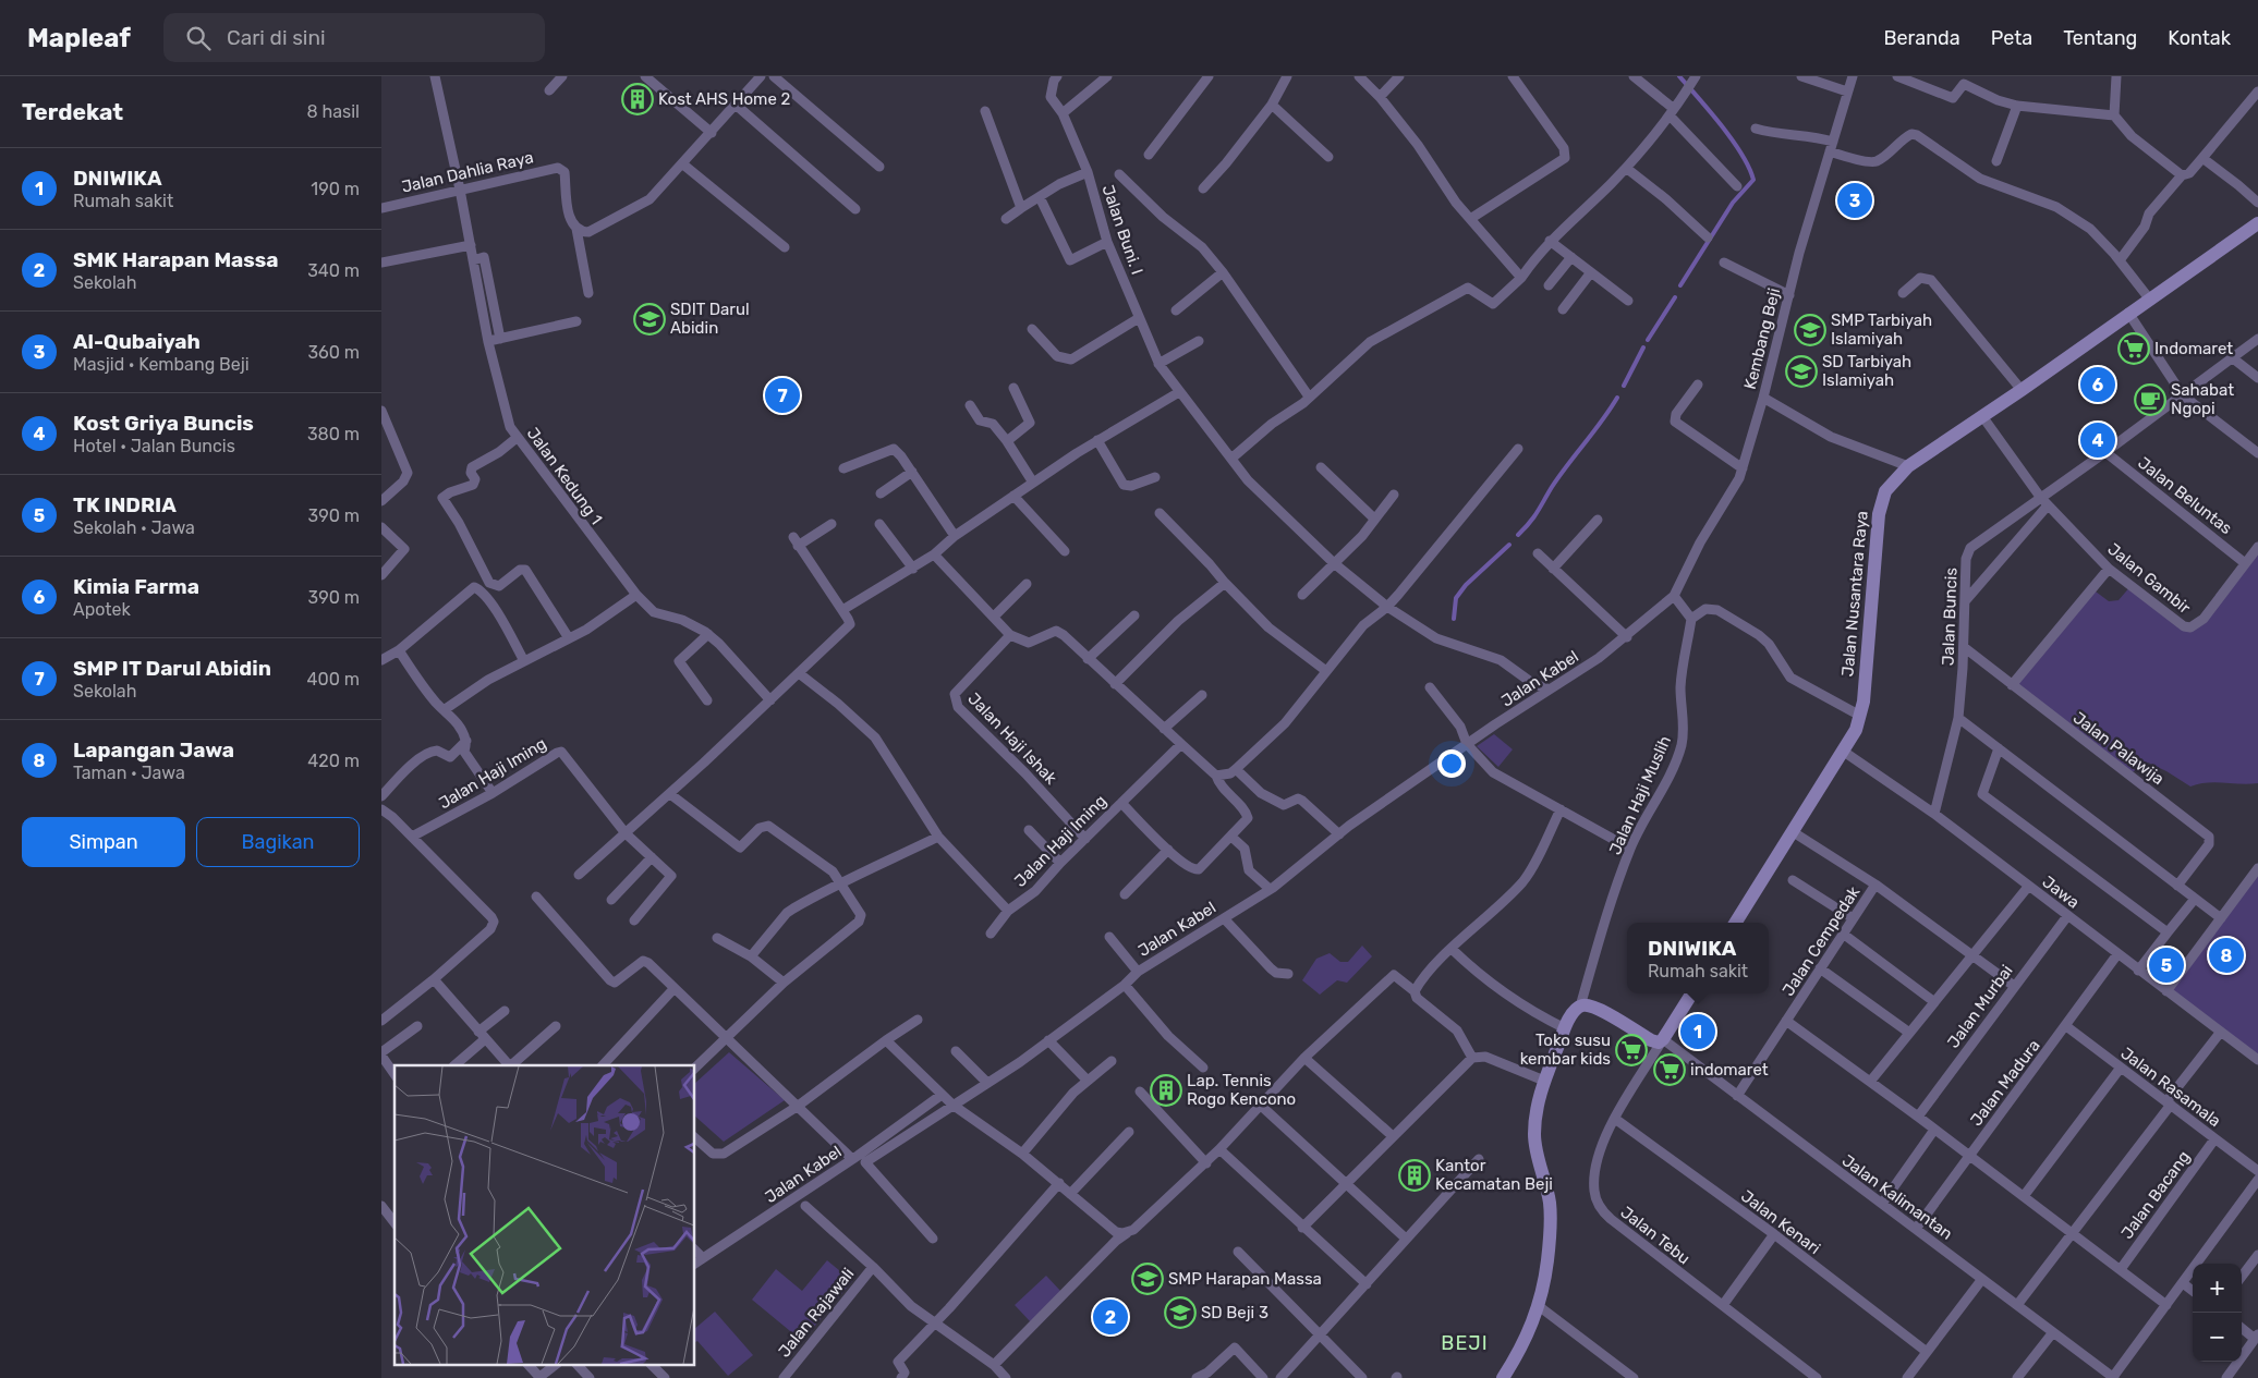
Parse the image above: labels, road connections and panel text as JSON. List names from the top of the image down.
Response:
{
  "streets": {
    "street": [
      "Jalan Dahlia Raya",
      "Jalan Buni. I",
      "Kembang Beji",
      "Jalan Kedung 1",
      "Jalan Beluntas",
      "Jalan Gambir",
      "Jalan Nusantara Raya",
      "Jalan Buncis",
      "Jalan Kabel",
      "Jalan Haji Ishak",
      "Jalan Palawija",
      "Jalan Haji Iming",
      "Jalan Haji Muslih",
      "Jawa",
      "Jalan Cempedak",
      "Jalan Murbai",
      "Jalan Madura",
      "Jalan Rasamala",
      "Jalan Bacang",
      "Jalan Kalimantan",
      "Jalan Kenari",
      "Jalan Tebu",
      "Jalan Rajawali"
    ]
  },
  "crossings": [
    ["Jalan Dahlia Raya", "Jalan Kedung 1"],
    ["Jalan Buni. I", "Jalan Kabel"],
    ["Kembang Beji", "Jalan Kabel"],
    ["Jalan Beluntas", "Jalan Gambir"],
    ["Jalan Beluntas", "Jalan Buncis"],
    ["Jalan Gambir", "Jalan Nusantara Raya"],
    ["Jalan Gambir", "Jalan Buncis"],
    ["Jalan Nusantara Raya", "Jawa"],
    ["Jalan Buncis", "Jalan Palawija"],
    ["Jalan Buncis", "Jawa"],
    ["Jalan Haji Ishak", "Jalan Haji Iming"],
    ["Jawa", "Jalan Murbai"],
    ["Jawa", "Jalan Madura"],
    ["Jalan Cempedak", "Jalan Kalimantan"],
    ["Jalan Madura", "Jalan Rasamala"],
    ["Jalan Madura", "Jalan Kalimantan"],
    ["Jalan Rasamala", "Jalan Bacang"],
    ["Jalan Kalimantan", "Jalan Tebu"],
    ["Jalan Kenari", "Jalan Tebu"]
  ],
  "districts": ["BEJI"],
  "places": {
    "building": ["Kost AHS Home 2", "Lap. Tennis Rogo Kencono", "Kantor Kecamatan Beji"],
    "school or university": [
      "SDIT Darul Abidin",
      "SMP Tarbiyah Islamiyah",
      "SD Tarbiyah Islamiyah",
      "SMP Harapan Massa",
      "SD Beji 3"
    ],
    "supermarket": ["Indomaret", "Toko susu kembar kids", "indomaret"],
    "cafe": ["Sahabat Ngopi"]
  },
  "page": {
    "header": "Mapleaf",
    "search": "Cari di sini",
    "nav": [
      "Beranda",
      "Peta",
      "Tentang",
      "Kontak"
    ],
    "heading": ["Terdekat", "8 hasil"],
    "list": [
      {
        "mark": "1",
        "name": "DNIWIKA",
        "note": "Rumah sakit",
        "value": "190 m"
      },
      {
        "mark": "2",
        "name": "SMK Harapan Massa",
        "note": "Sekolah",
        "value": "340 m"
      },
      {
        "mark": "3",
        "name": "Al-Qubaiyah",
        "note": "Masjid · Kembang Beji",
        "value": "360 m"
      },
      {
        "mark": "4",
        "name": "Kost Griya Buncis",
        "note": "Hotel · Jalan Buncis",
        "value": "380 m"
      },
      {
        "mark": "5",
        "name": "TK INDRIA",
        "note": "Sekolah · Jawa",
        "value": "390 m"
      },
      {
        "mark": "6",
        "name": "Kimia Farma",
        "note": "Apotek",
        "value": "390 m"
      },
      {
        "mark": "7",
        "name": "SMP IT Darul Abidin",
        "note": "Sekolah",
        "value": "400 m"
      },
      {
        "mark": "8",
        "name": "Lapangan Jawa",
        "note": "Taman · Jawa",
        "value": "420 m"
      }
    ],
    "pins": [
      "3",
      "6",
      "7",
      "4",
      "8",
      "5",
      "1",
      "2"
    ],
    "buttons": ["Simpan", "Bagikan"],
    "popup": ["DNIWIKA", "Rumah sakit"],
    "map_buttons": ["+", "−"]
  }
}
